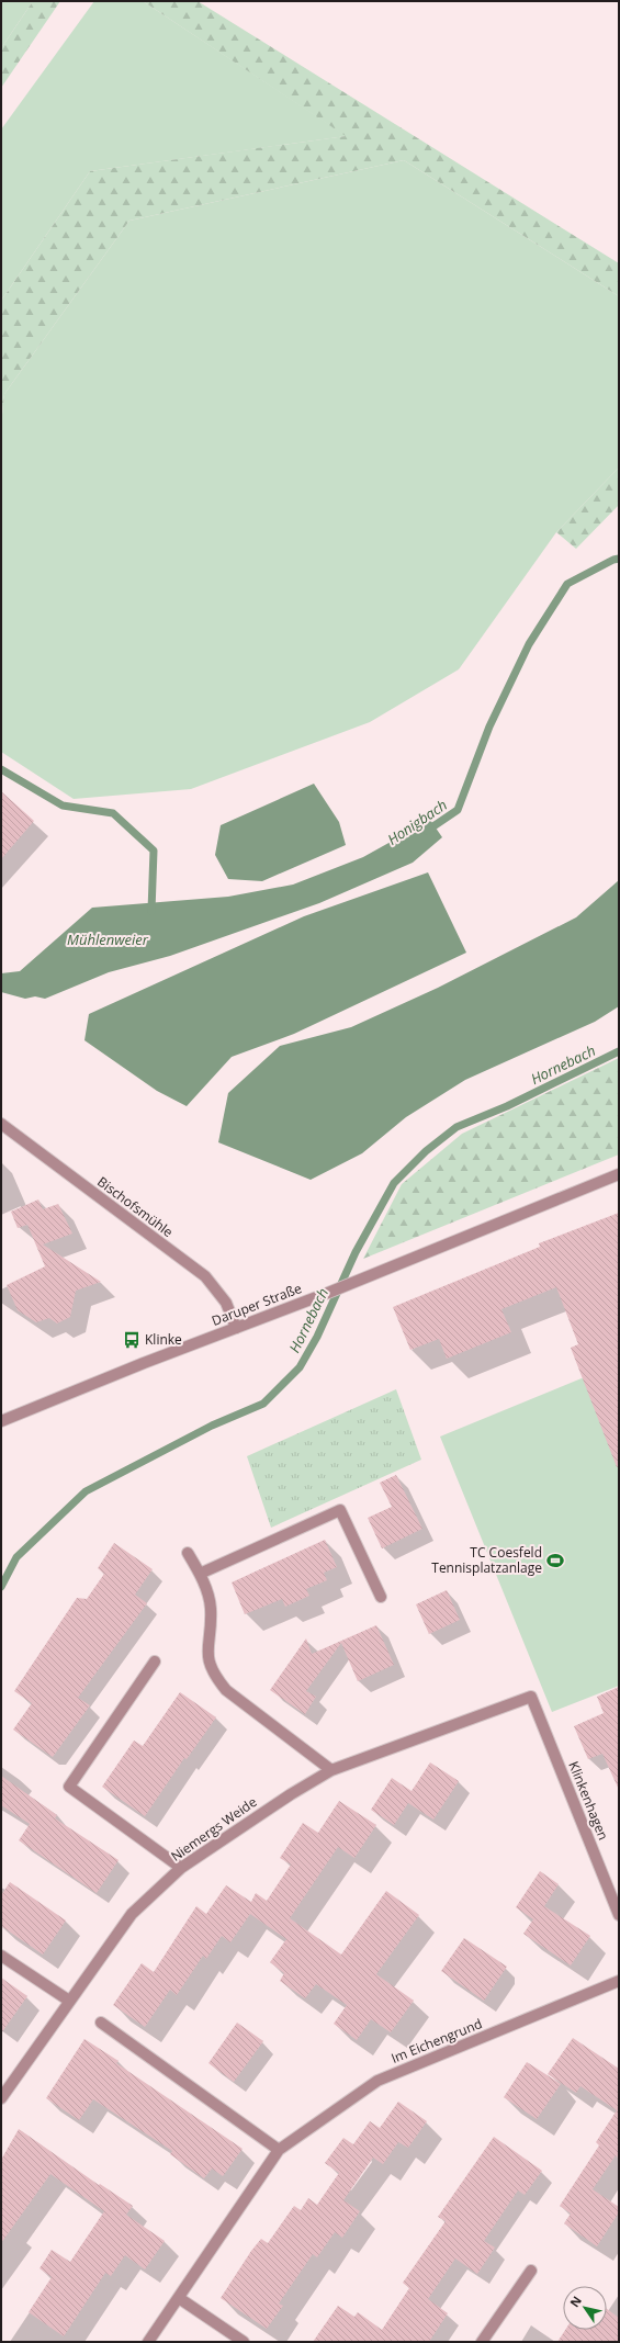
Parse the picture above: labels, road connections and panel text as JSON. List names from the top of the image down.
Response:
{
  "streets": {
    "street": [
      "Bischofsmühle",
      "Daruper Straße",
      "Klinkenhagen",
      "Niemergs Weide",
      "Im Eichengrund"
    ]
  },
  "crossings": [
    ["Bischofsmühle", "Daruper Straße"],
    ["Klinkenhagen", "Niemergs Weide"]
  ],
  "water": ["Honigbach", "Mühlenweier", "Hornebach"],
  "places": {
    "bus stop": ["Klinke"],
    "sports": ["TC Coesfeld Tennisplatzanlage"]
  },
  "north": "top left"
}
